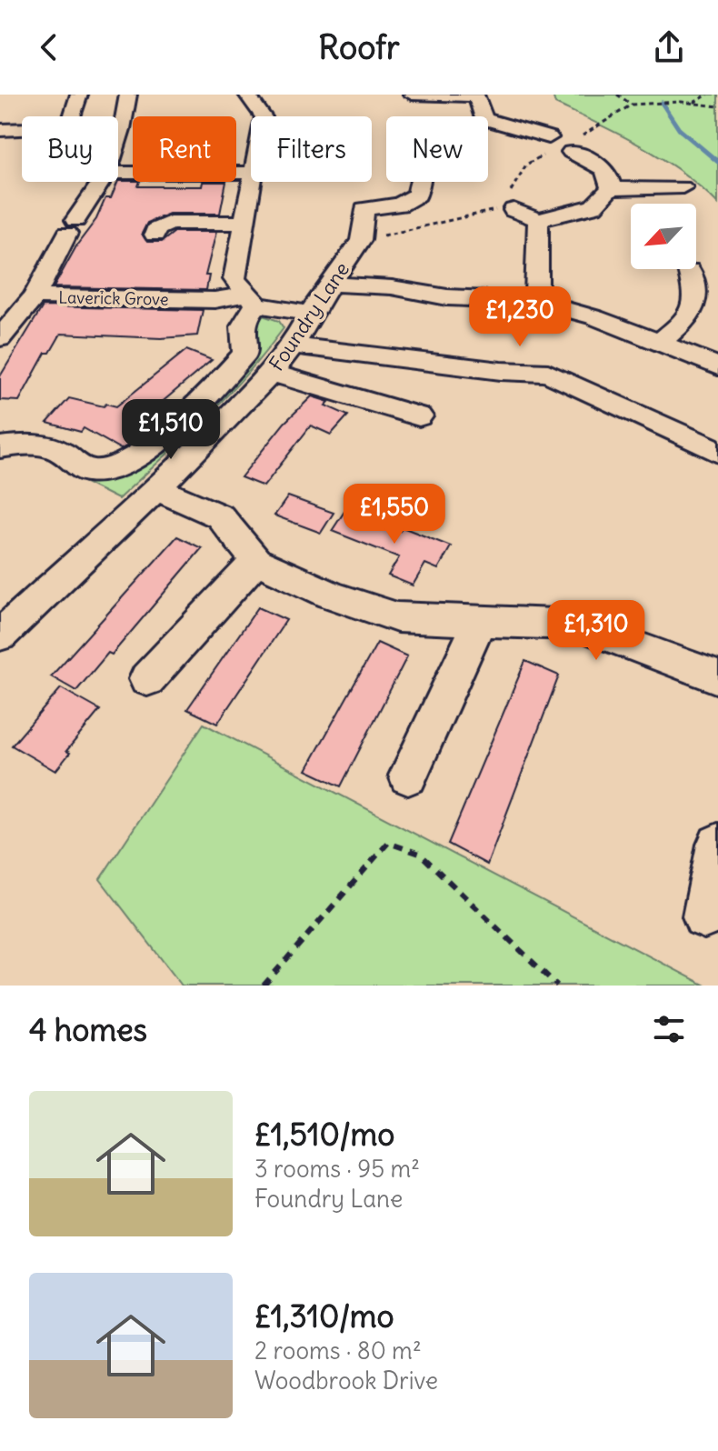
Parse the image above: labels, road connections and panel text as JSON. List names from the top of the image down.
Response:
{
  "streets": {
    "street": ["Laverick Grove", "Foundry Lane"]
  },
  "crossings": [
    ["Laverick Grove", "Foundry Lane"]
  ],
  "north": "bottom left",
  "page": {
    "header": "Roofr",
    "chip": [
      "Buy",
      "Rent",
      "Filters",
      "New"
    ],
    "price": [
      "£1,230",
      "£1,510",
      "£1,550",
      "£1,310"
    ],
    "heading": "4 homes",
    "list": [
      {
        "name": "£1,510/mo",
        "note": "3 rooms · 95 m² · Foundry Lane"
      },
      {
        "name": "£1,310/mo",
        "note": "2 rooms · 80 m² · Woodbrook Drive"
      }
    ]
  }
}
